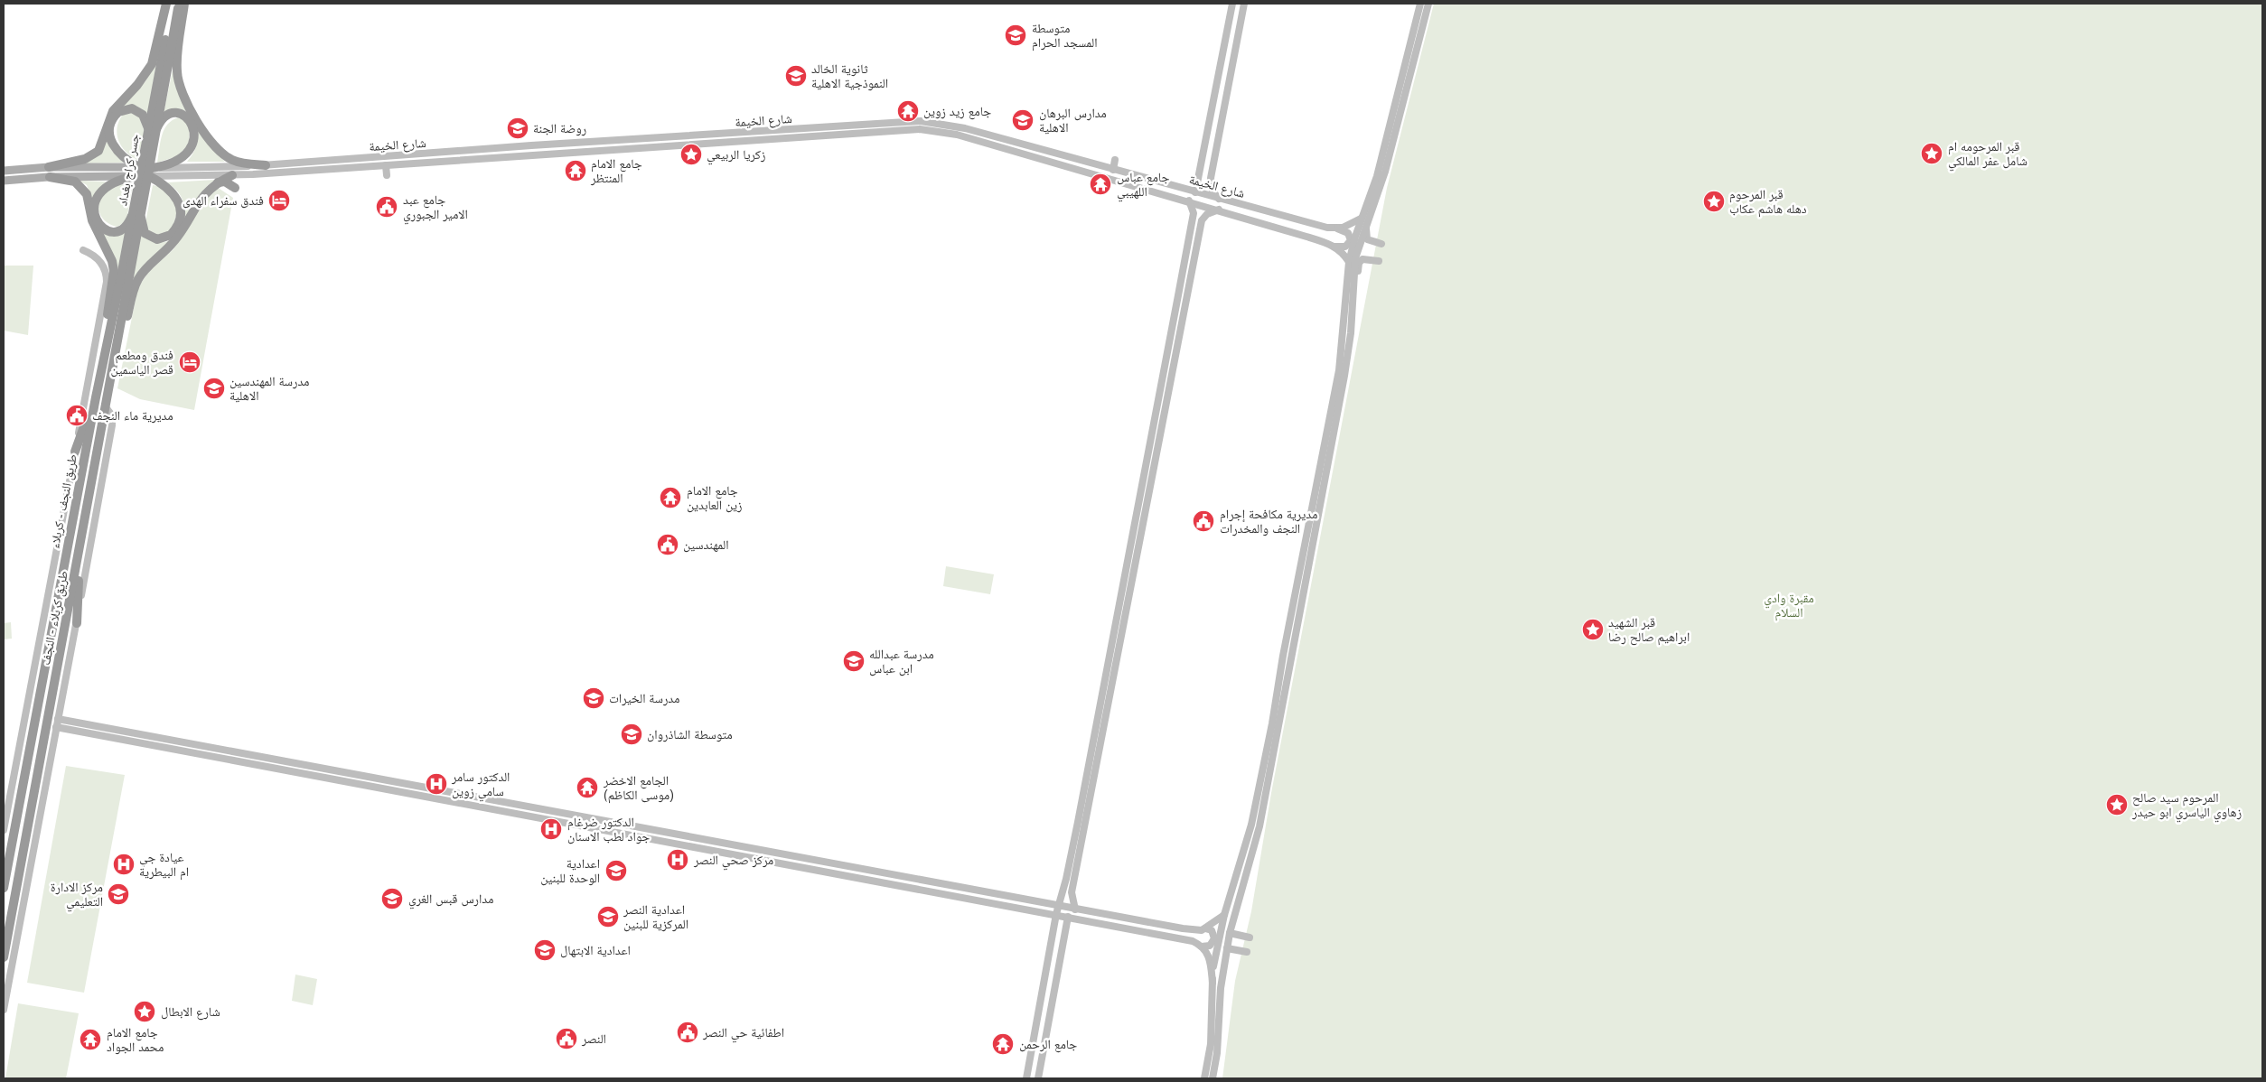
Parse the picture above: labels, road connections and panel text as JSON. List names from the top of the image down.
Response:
{
  "streets": {
    "highway": ["طريق النجف - کربلاء", "طريق کربلاء - النجف"],
    "street": ["شارع الخيمة"]
  },
  "crossings": [
    ["طريق النجف - کربلاء", "طريق کربلاء - النجف"]
  ],
  "parks": ["مقبرة وادي السلام"],
  "places": {
    "school or university": [
      "متوسطة المسجد الحرام",
      "ثانوية الخالد النموذجية الاهلية",
      "مدارس البرهان الاهلية",
      "روضة الجنة",
      "مدرسة المهندسين الاهلية",
      "مدرسة عبدالله ابن عباس",
      "مدرسة الخيرات",
      "متوسطة الشاذروان",
      "اعدادية الوحدة للبنين",
      "مركز الادارة التعليمي",
      "مدارس قبس الغري",
      "اعدادية النصر المركزية للبنين",
      "اعدادية الابتهال"
    ],
    "temple": [
      "جامع زيد زوين",
      "جامع الامام المنتظر",
      "جامع عباس اللهيبي",
      "جامع الامام زين العابدين",
      "الجامع الاخضر (موسى الكاظم)",
      "جامع الامام محمد الجواد",
      "جامع الرحمن"
    ],
    "place": [
      "قبر المرحومه ام شامل عفر المالكي",
      "زكريا الربيعي",
      "قبر المرحوم دهله هاشم عكاب",
      "قبر الشهيد ابراهيم صالح رضا",
      "المرحوم سيد صالح زهاوي الياسري ابو حيدر",
      "شارع الابطال"
    ],
    "hotel": ["فندق سفراء الهدى", "فندق ومطعم قصر الياسمين"],
    "public building": [
      "جامع عبد الامير الجبوري",
      "مديرية ماء النجف",
      "مديرية مكافحة إجرام النجف والمخدرات",
      "المهندسين",
      "اطفائية حي النصر",
      "النصر"
    ],
    "hospital": [
      "الدكتور سامر سامي زوين",
      "الدكتور ضرغام جواد لطب الاسنان",
      "مركز صحي النصر",
      "عيادة جي ام البيطرية"
    ]
  }
}
